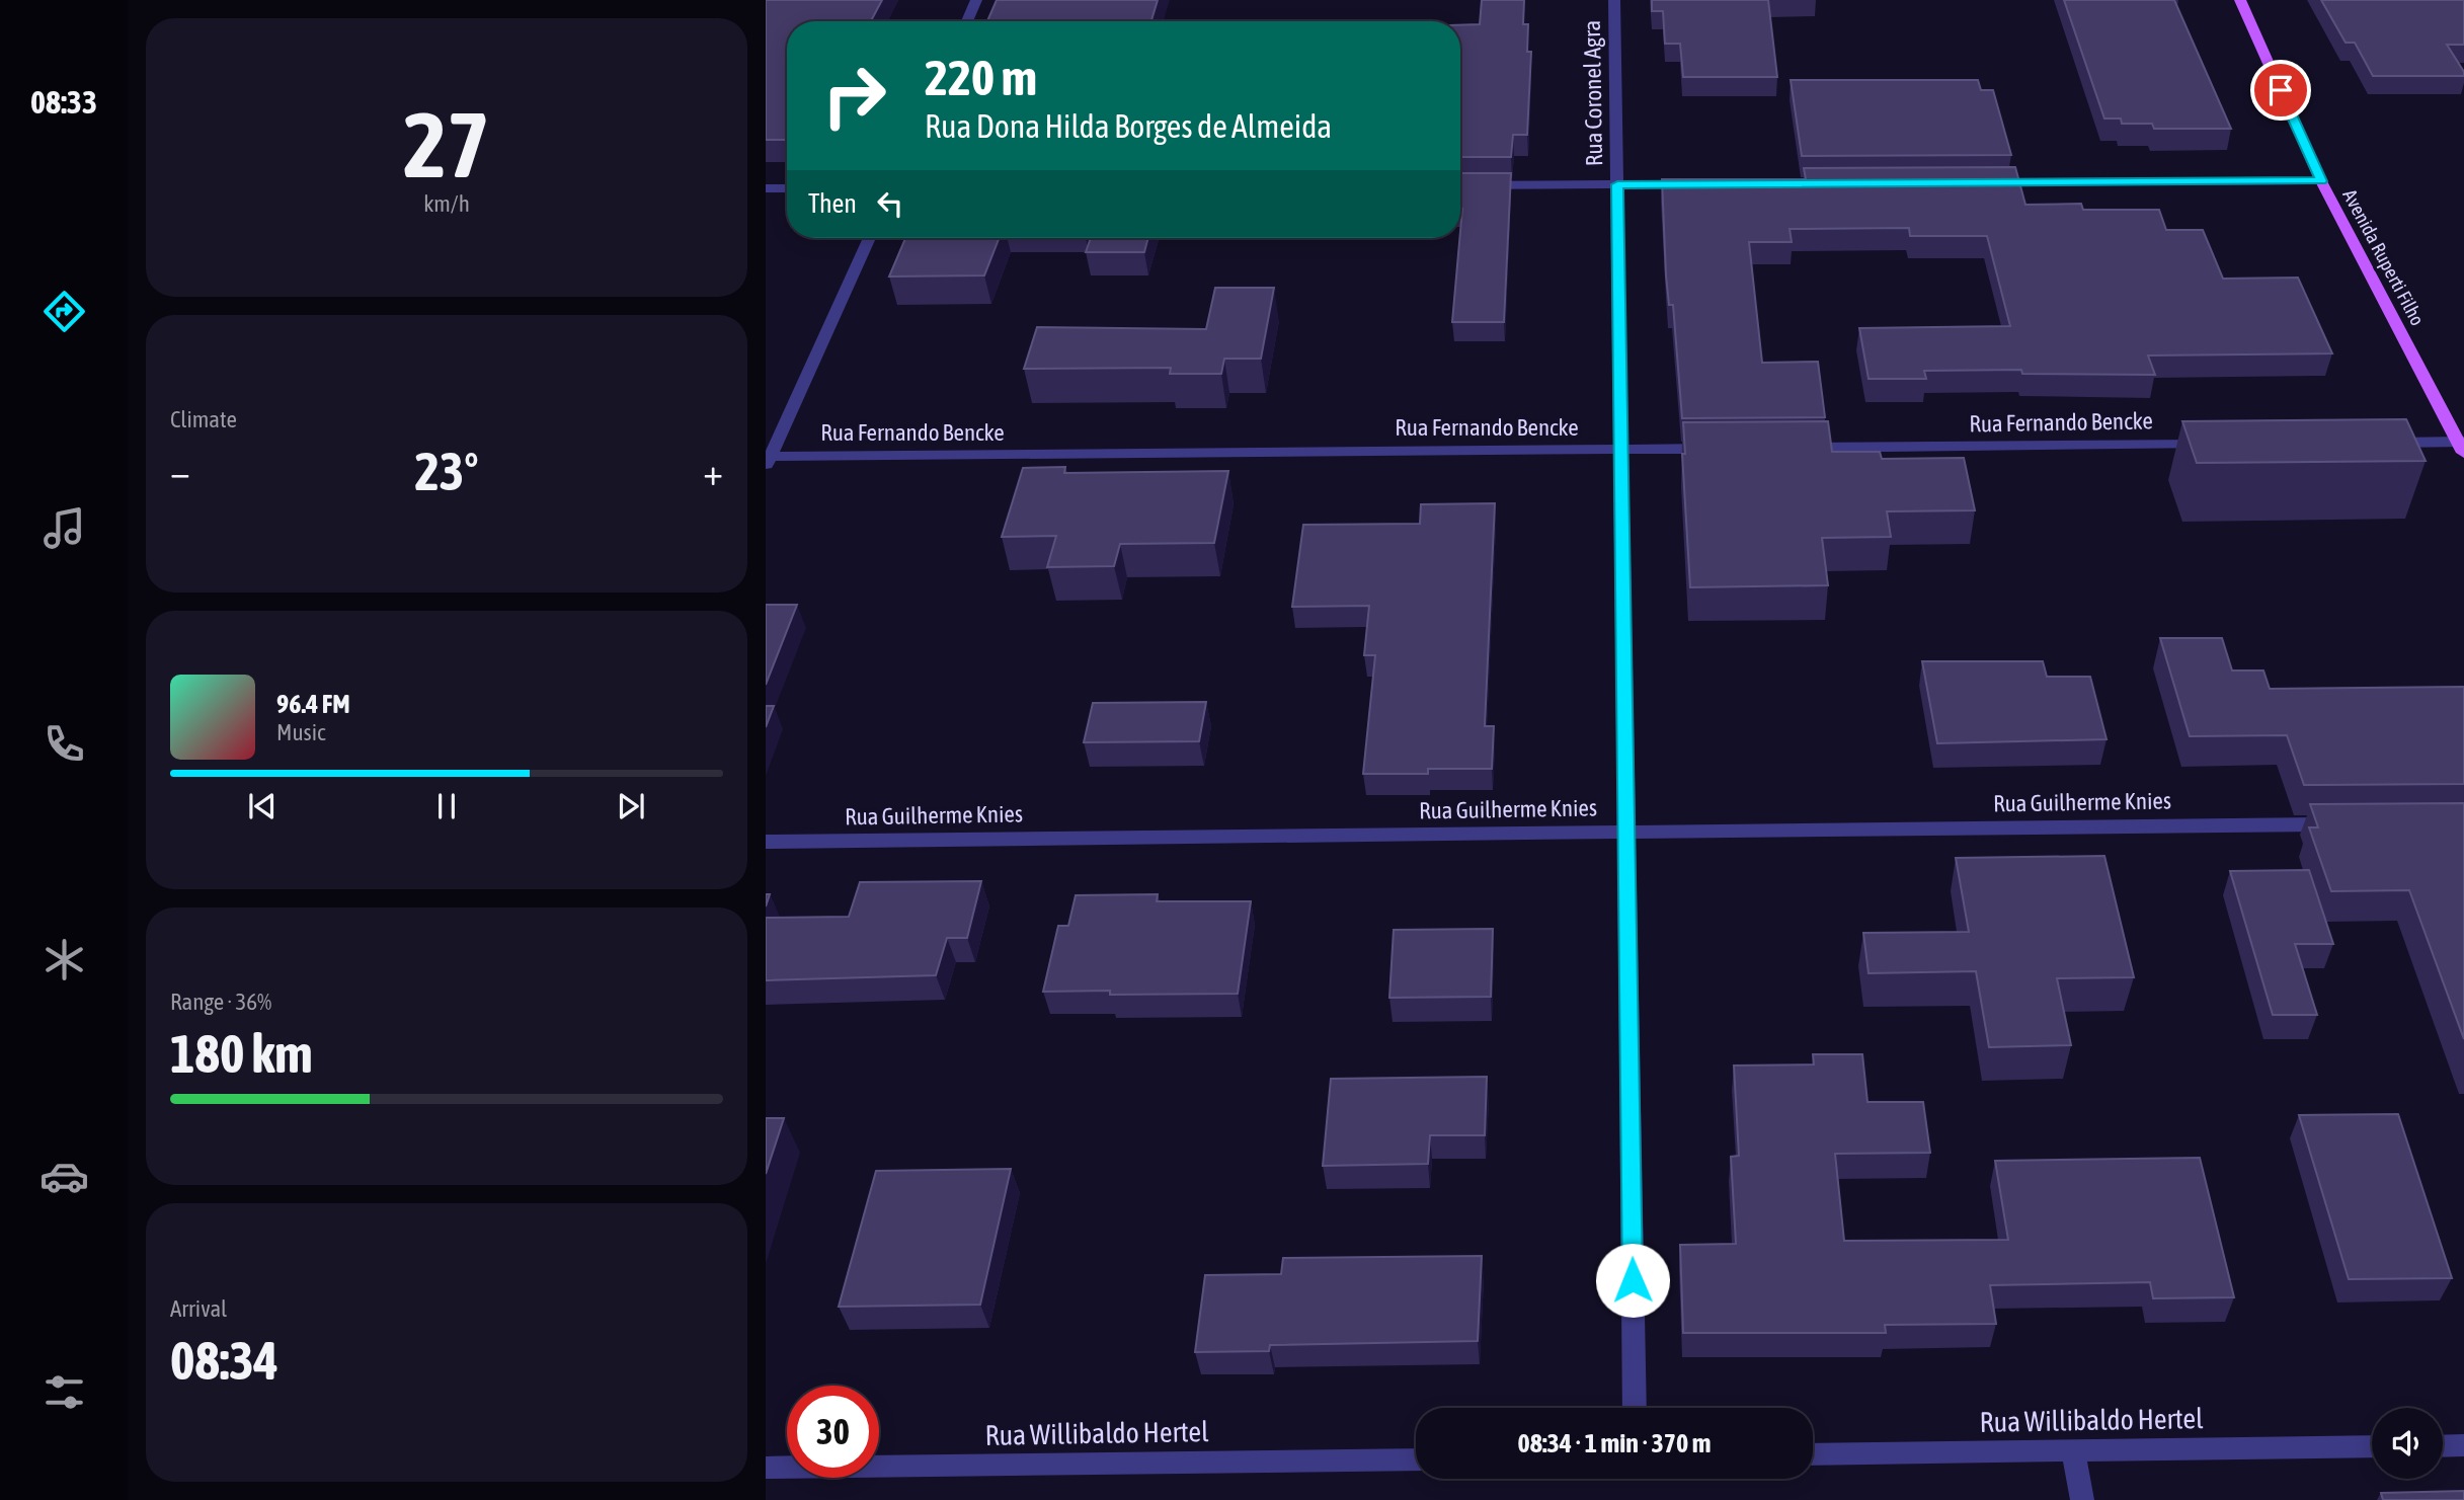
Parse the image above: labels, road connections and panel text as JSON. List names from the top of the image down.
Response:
{
  "streets": {
    "main road": ["Avenida Ruperti Filho"],
    "street": [
      "Rua Coronel Agra",
      "Rua Fernando Bencke",
      "Rua Guilherme Knies",
      "Rua Willibaldo Hertel"
    ]
  },
  "crossings": [
    ["Rua Coronel Agra", "Rua Fernando Bencke"],
    ["Rua Coronel Agra", "Rua Guilherme Knies"]
  ],
  "page": {
    "tabs": "08:33",
    "tile": [
      ["27", "km/h"],
      "Climate",
      ["Range · 36%", "180 km"],
      ["Arrival", "08:34"]
    ],
    "turn": ["220 m", "Rua Dona Hilda Borges de Almeida"],
    "then": "Then",
    "heat": ["−", "23°", "+"],
    "song": ["96.4 FM", "Music"],
    "limit": "30",
    "trip": "08:34 · 1 min · 370 m"
  }
}
